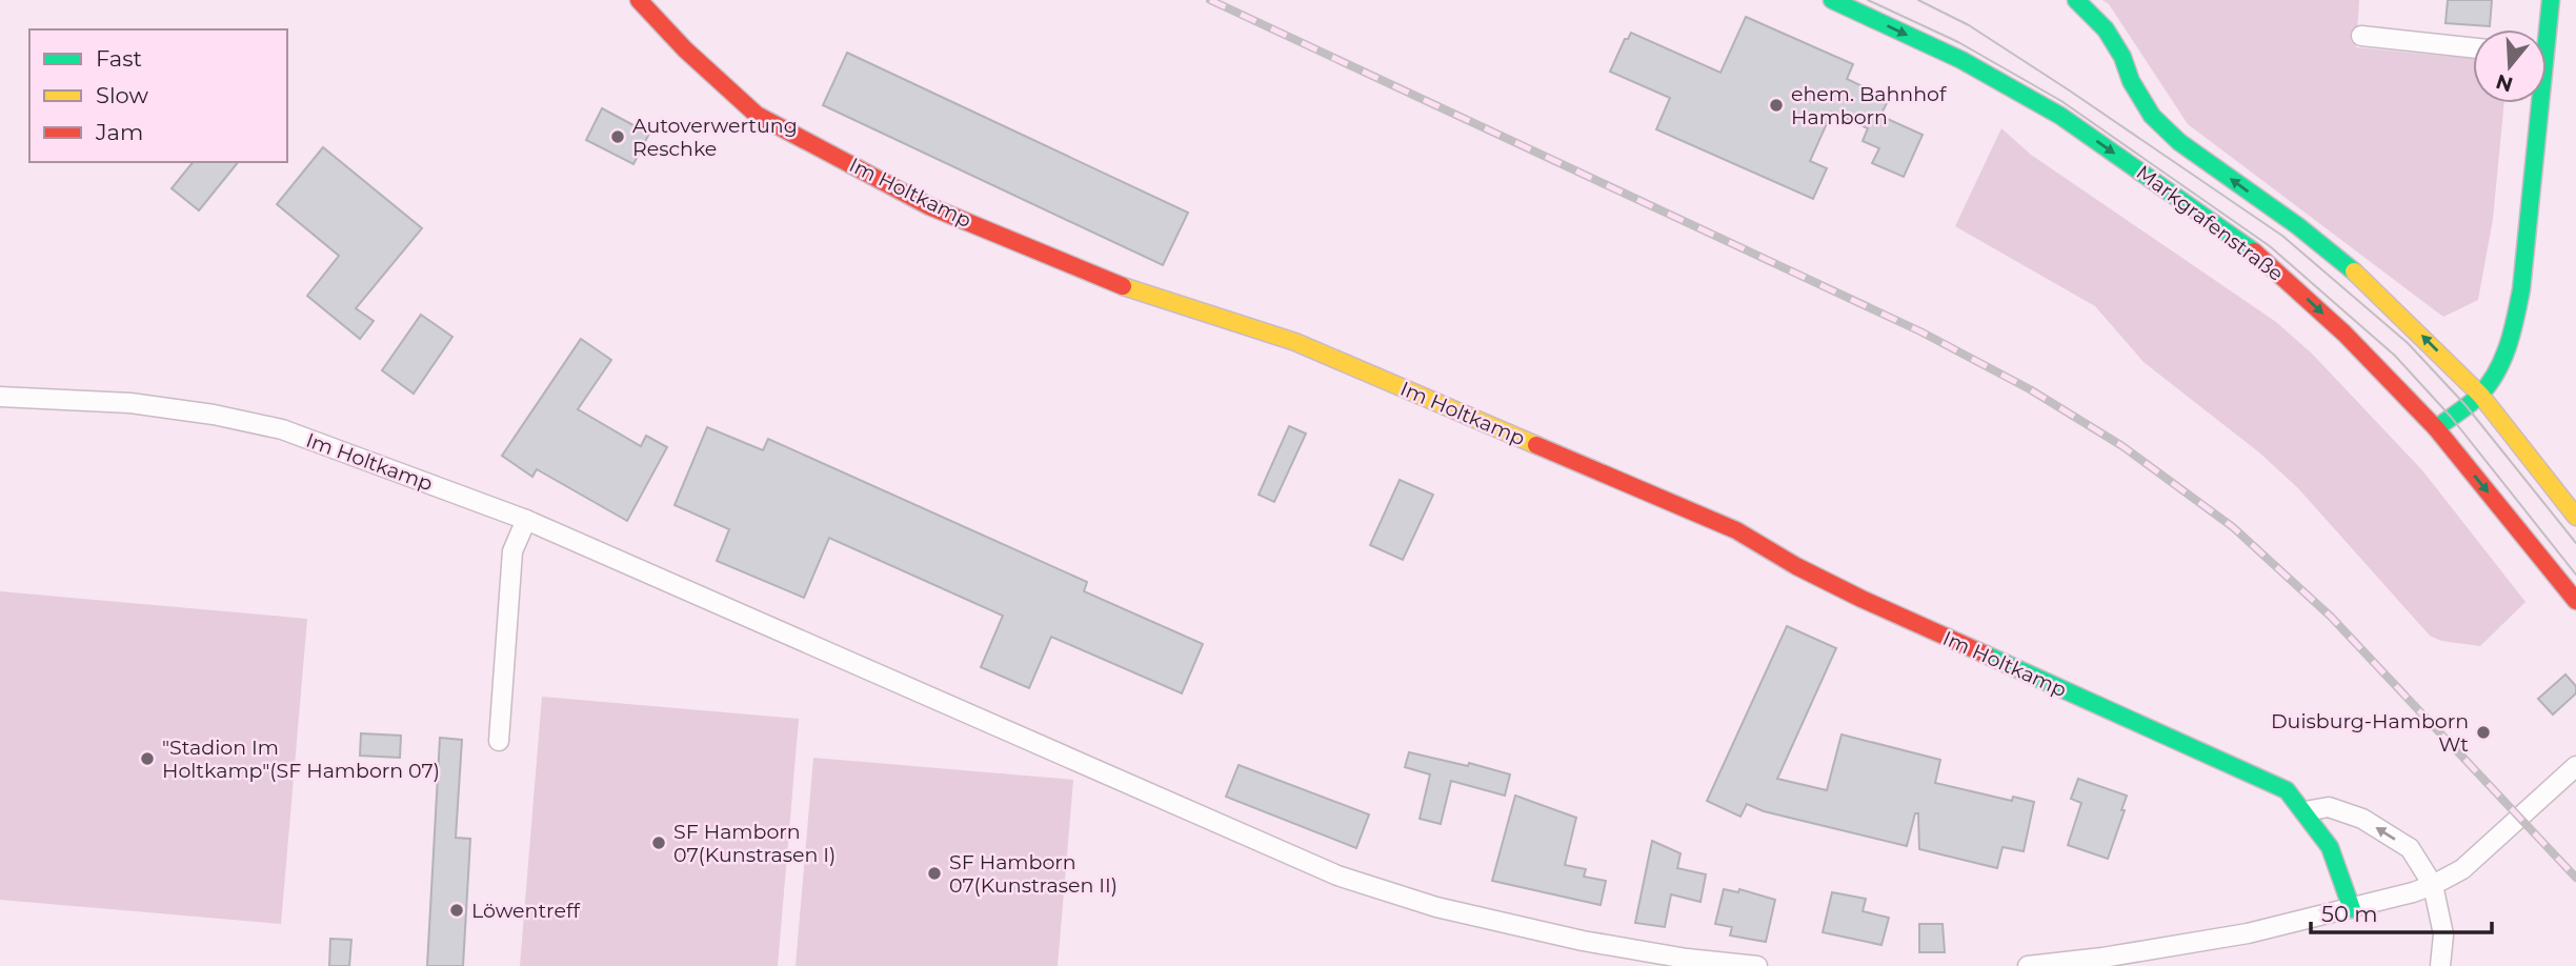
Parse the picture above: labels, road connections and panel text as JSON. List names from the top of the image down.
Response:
{
  "streets": {
    "street": ["Im Holtkamp", "Markgrafenstraße"]
  },
  "places": [
    "ehem. Bahnhof Hamborn",
    "Autoverwertung Reschke",
    "Duisburg-Hamborn Wt",
    "\"Stadion Im Holtkamp\"(SF Hamborn 07)",
    "SF Hamborn 07(Kunstrasen I)",
    "SF Hamborn 07(Kunstrasen II)",
    "Löwentreff"
  ],
  "legend": ["Fast", "Slow", "Jam"],
  "scale_bar": "50 m",
  "north": "bottom"
}
